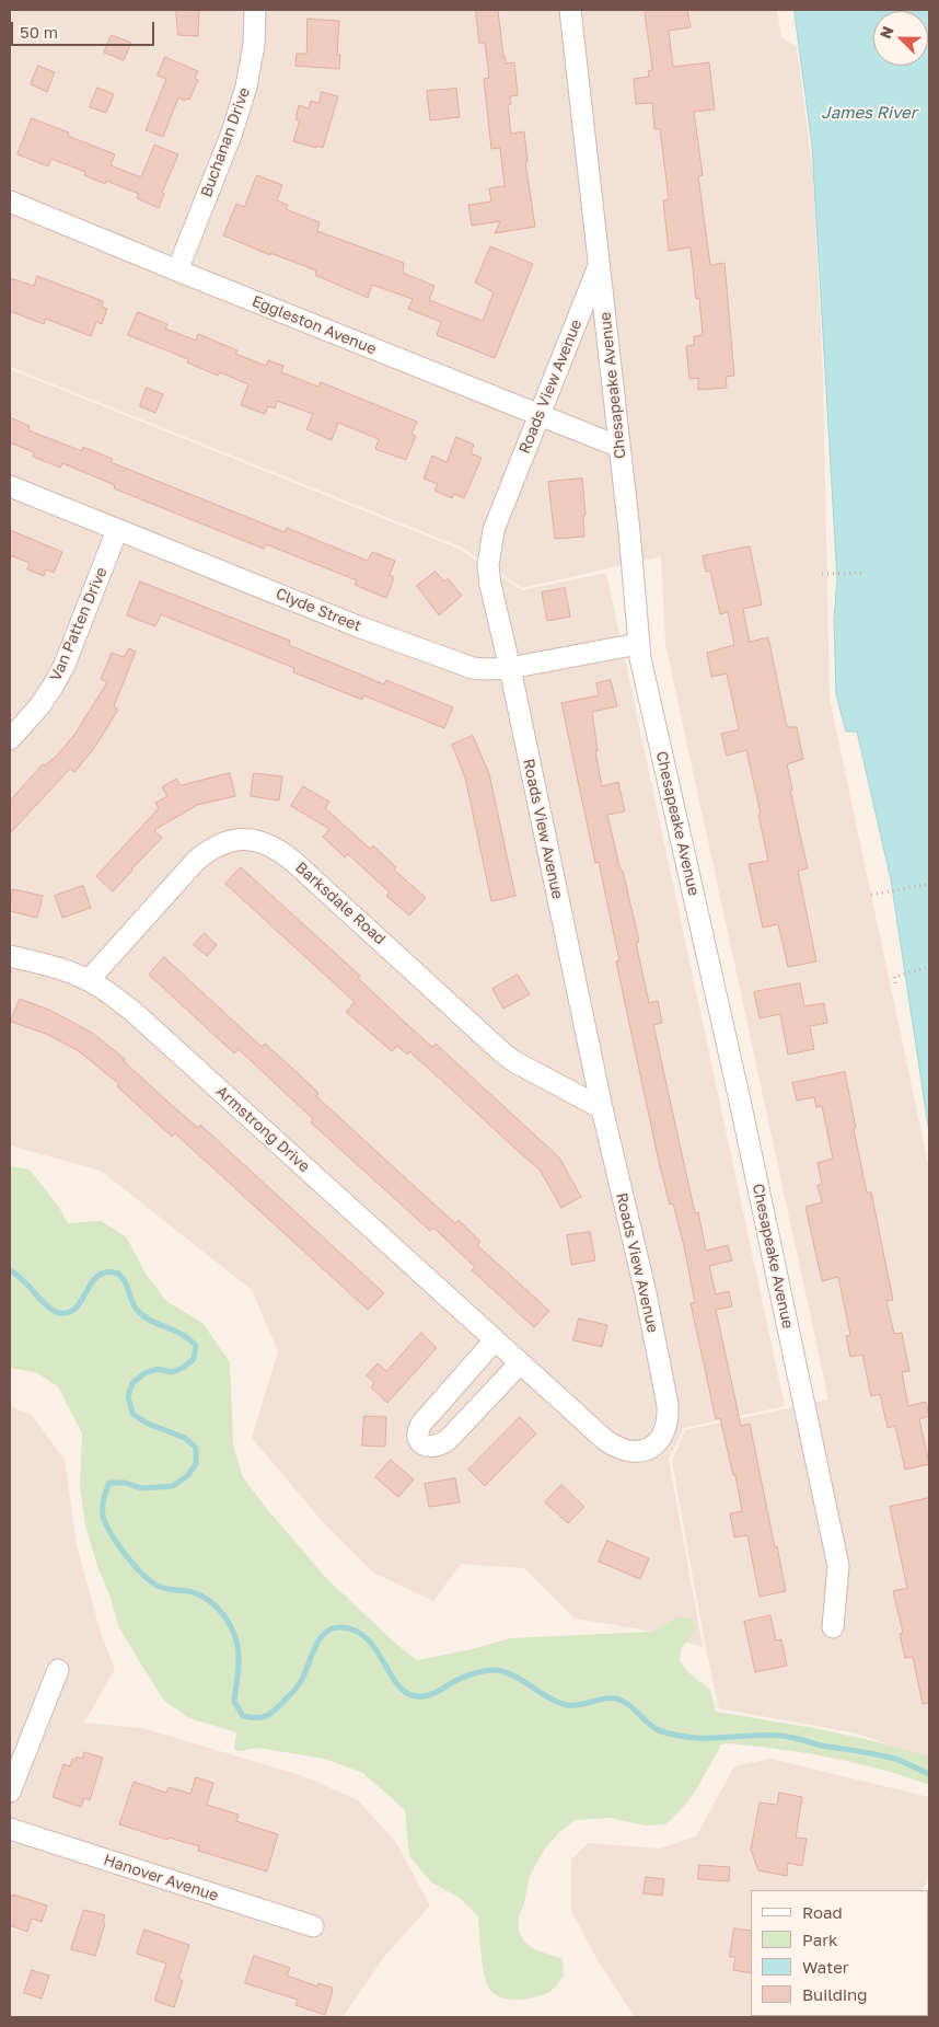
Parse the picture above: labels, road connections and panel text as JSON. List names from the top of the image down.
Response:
{
  "streets": {
    "street": [
      "Buchanan Drive",
      "Eggleston Avenue",
      "Chesapeake Avenue",
      "Roads View Avenue",
      "Clyde Street",
      "Van Patten Drive",
      "Barksdale Road",
      "Armstrong Drive",
      "Hanover Avenue"
    ]
  },
  "crossings": [
    ["Buchanan Drive", "Eggleston Avenue"],
    ["Eggleston Avenue", "Chesapeake Avenue"],
    ["Eggleston Avenue", "Roads View Avenue"],
    ["Chesapeake Avenue", "Roads View Avenue"],
    ["Chesapeake Avenue", "Clyde Street"],
    ["Roads View Avenue", "Clyde Street"],
    ["Roads View Avenue", "Barksdale Road"],
    ["Roads View Avenue", "Armstrong Drive"],
    ["Clyde Street", "Van Patten Drive"],
    ["Barksdale Road", "Armstrong Drive"]
  ],
  "water": ["James River"],
  "legend": [
    "Road",
    "Park",
    "Water",
    "Building"
  ],
  "scale_bar": "50 m",
  "north": "top left"
}
